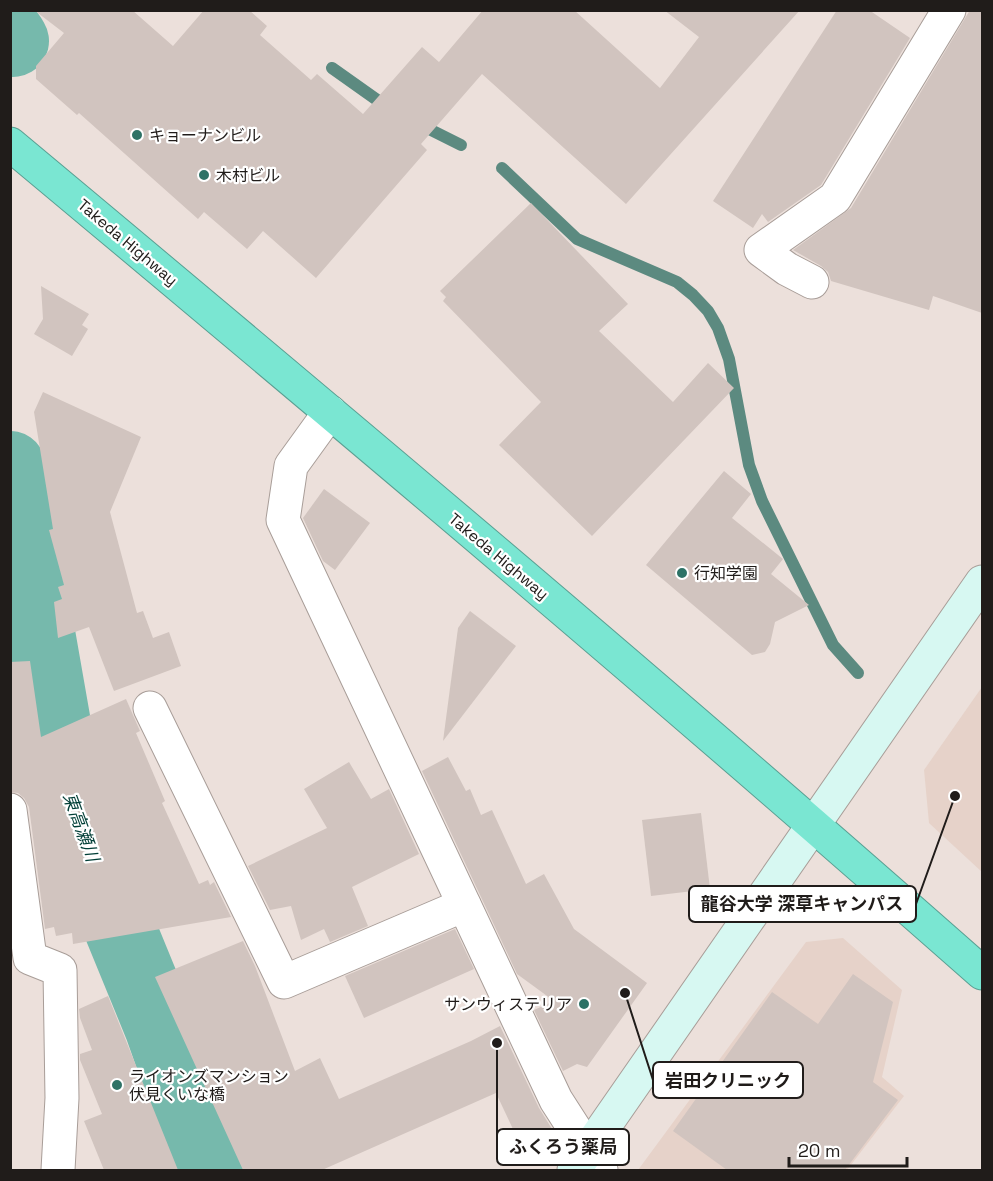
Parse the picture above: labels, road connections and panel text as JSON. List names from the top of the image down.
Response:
{
  "streets": {
    "highway": ["Takeda Highway"]
  },
  "water": ["東高瀬川"],
  "places": [
    "キョーナンビル",
    "木村ビル",
    "行知学園",
    "龍谷大学 深草キャンパス",
    "岩田クリニック",
    "サンウィステリア",
    "ふくろう薬局",
    "ライオンズマンション 伏見くいな橋"
  ],
  "scale_bar": "20 m"
}
